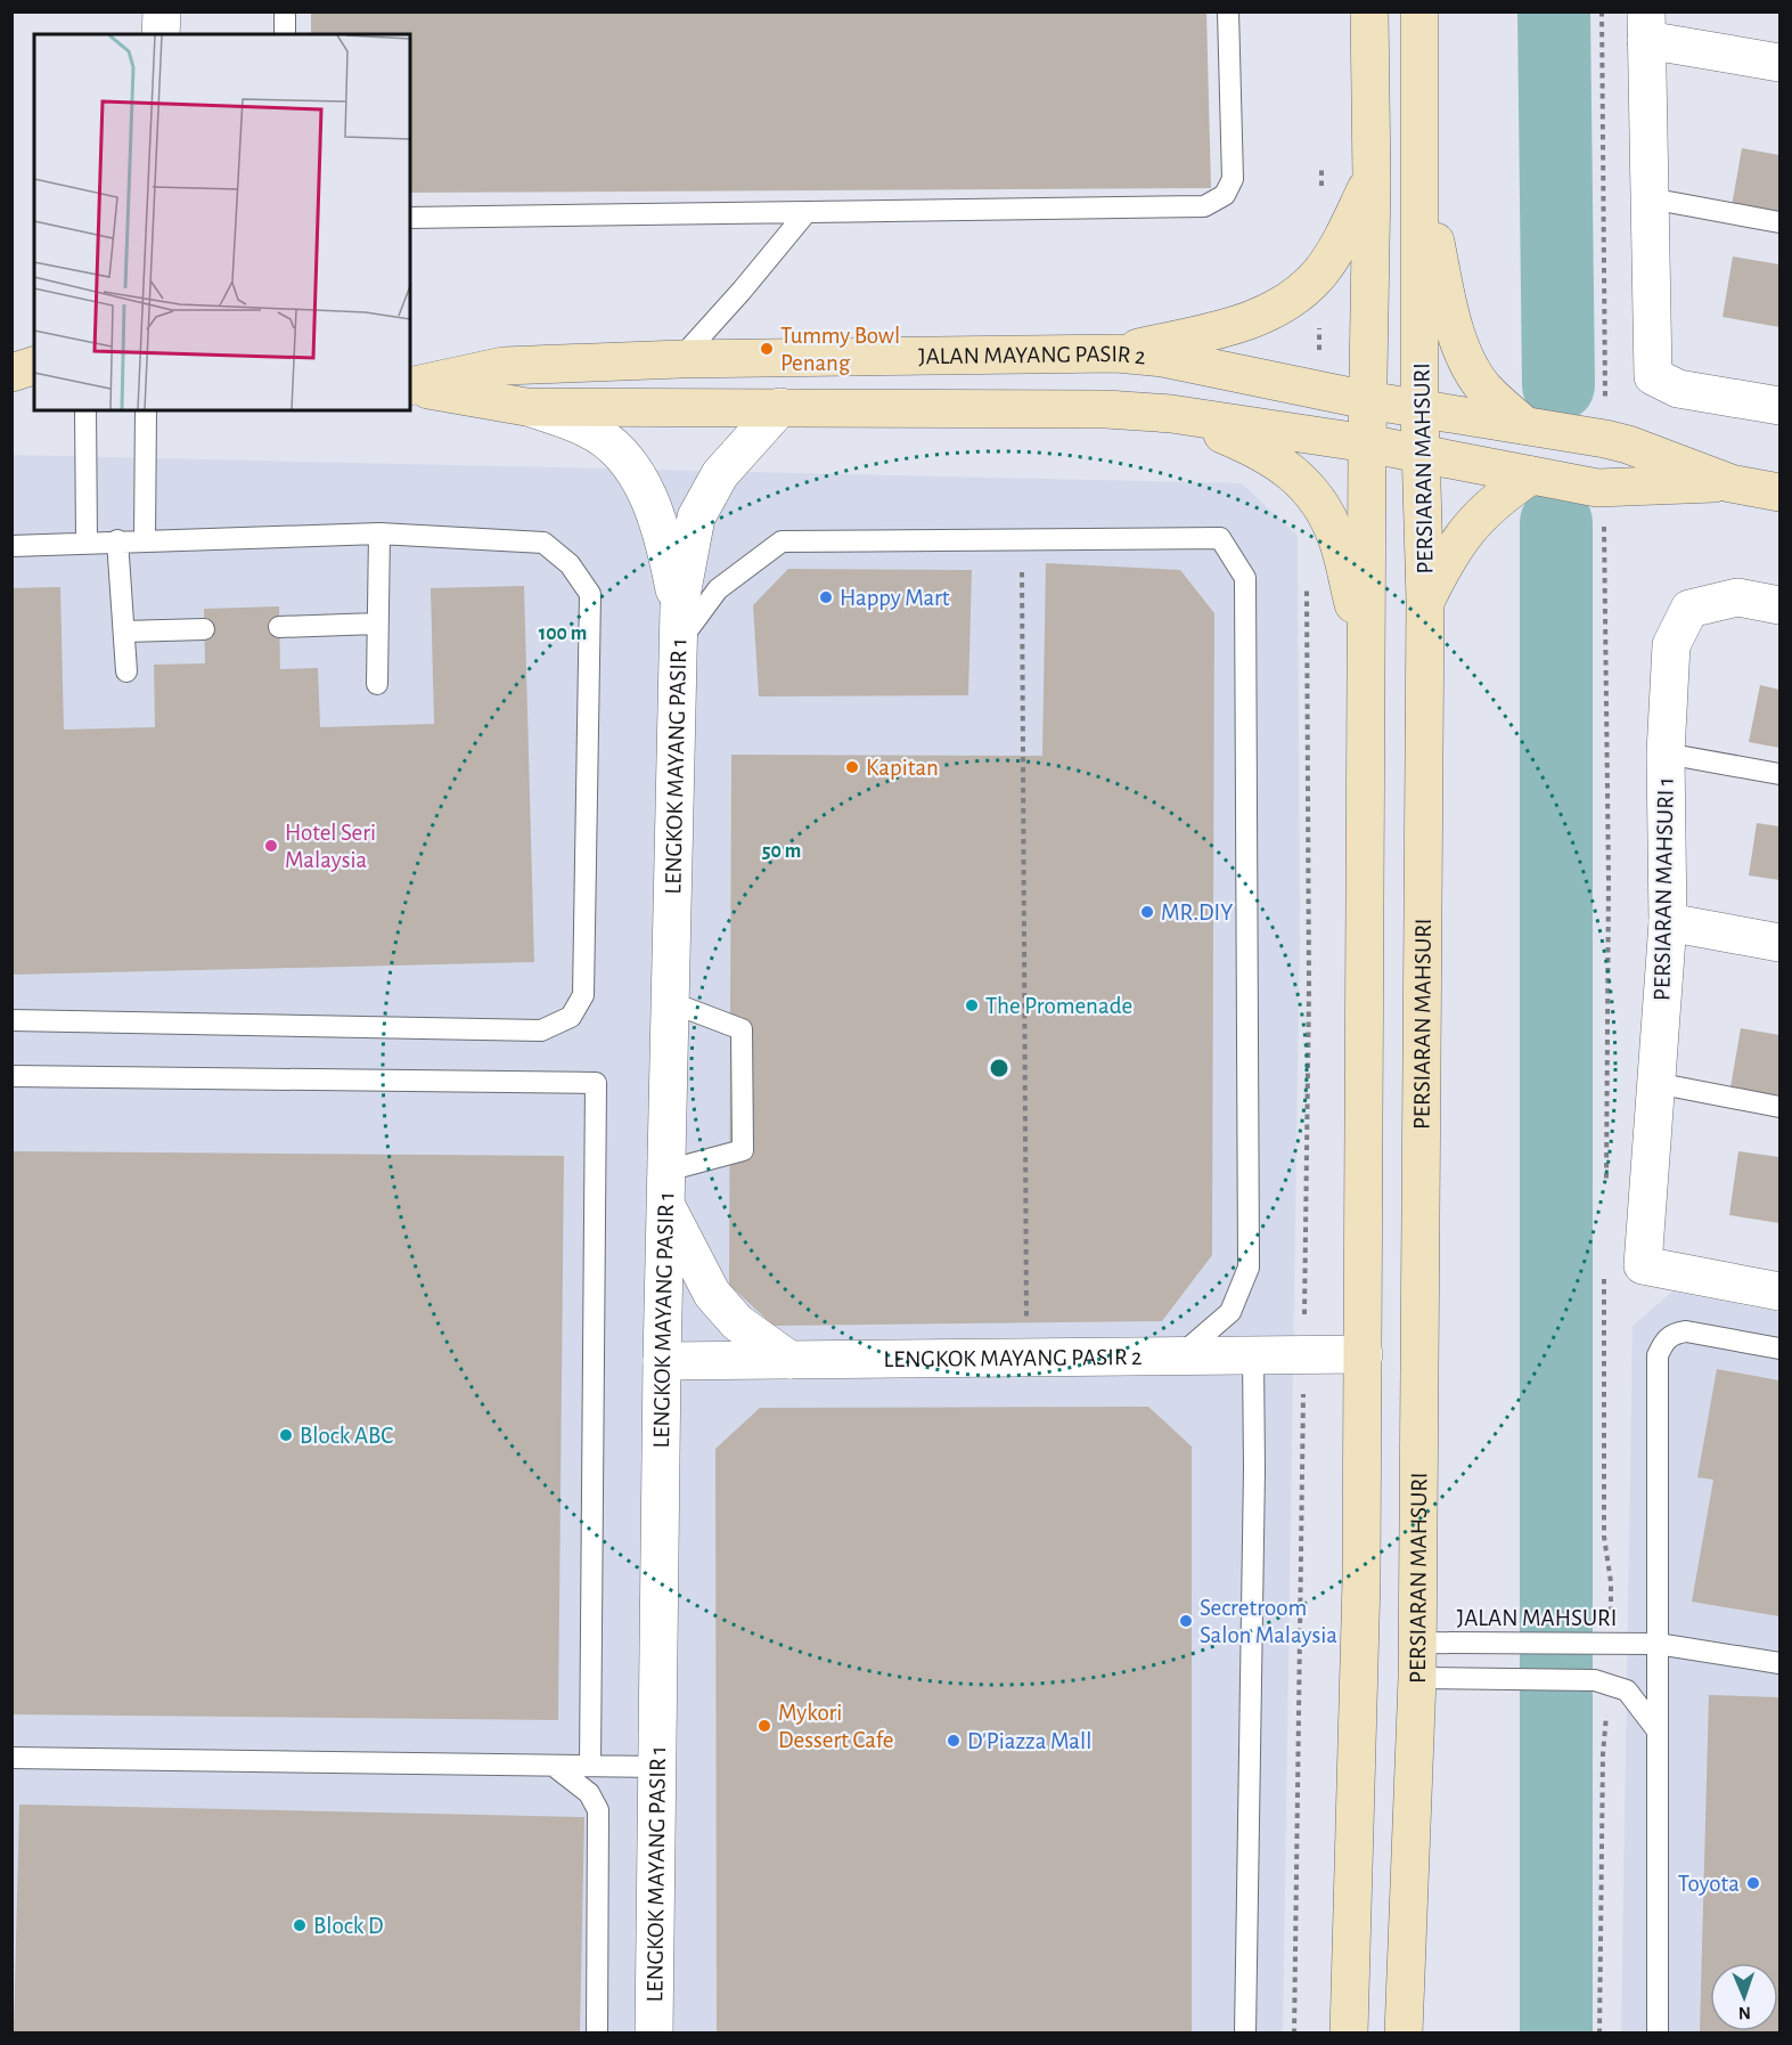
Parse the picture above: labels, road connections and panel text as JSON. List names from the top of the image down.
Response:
{
  "streets": {
    "street": [
      "JALAN MAYANG PASIR 2",
      "PERSIARAN MAHSURI",
      "LENGKOK MAYANG PASIR 1",
      "PERSIARAN MAHSURI 1",
      "LENGKOK MAYANG PASIR 2"
    ],
    "lane": ["JALAN MAHSURI"]
  },
  "crossings": [
    ["JALAN MAYANG PASIR 2", "PERSIARAN MAHSURI"],
    ["JALAN MAYANG PASIR 2", "LENGKOK MAYANG PASIR 1"],
    ["PERSIARAN MAHSURI", "JALAN MAHSURI"],
    ["LENGKOK MAYANG PASIR 1", "LENGKOK MAYANG PASIR 2"]
  ],
  "places": [
    "Tummy Bowl Penang",
    "Happy Mart",
    "Kapitan",
    "Hotel Seri Malaysia",
    "MR.DIY",
    "The Promenade",
    "Block ABC",
    "Secretroom Salon Malaysia",
    "Mykori Dessert Cafe",
    "D'Piazza Mall",
    "Toyota",
    "Block D"
  ],
  "north": "bottom",
  "rings": ["100 m", "50 m"]
}
